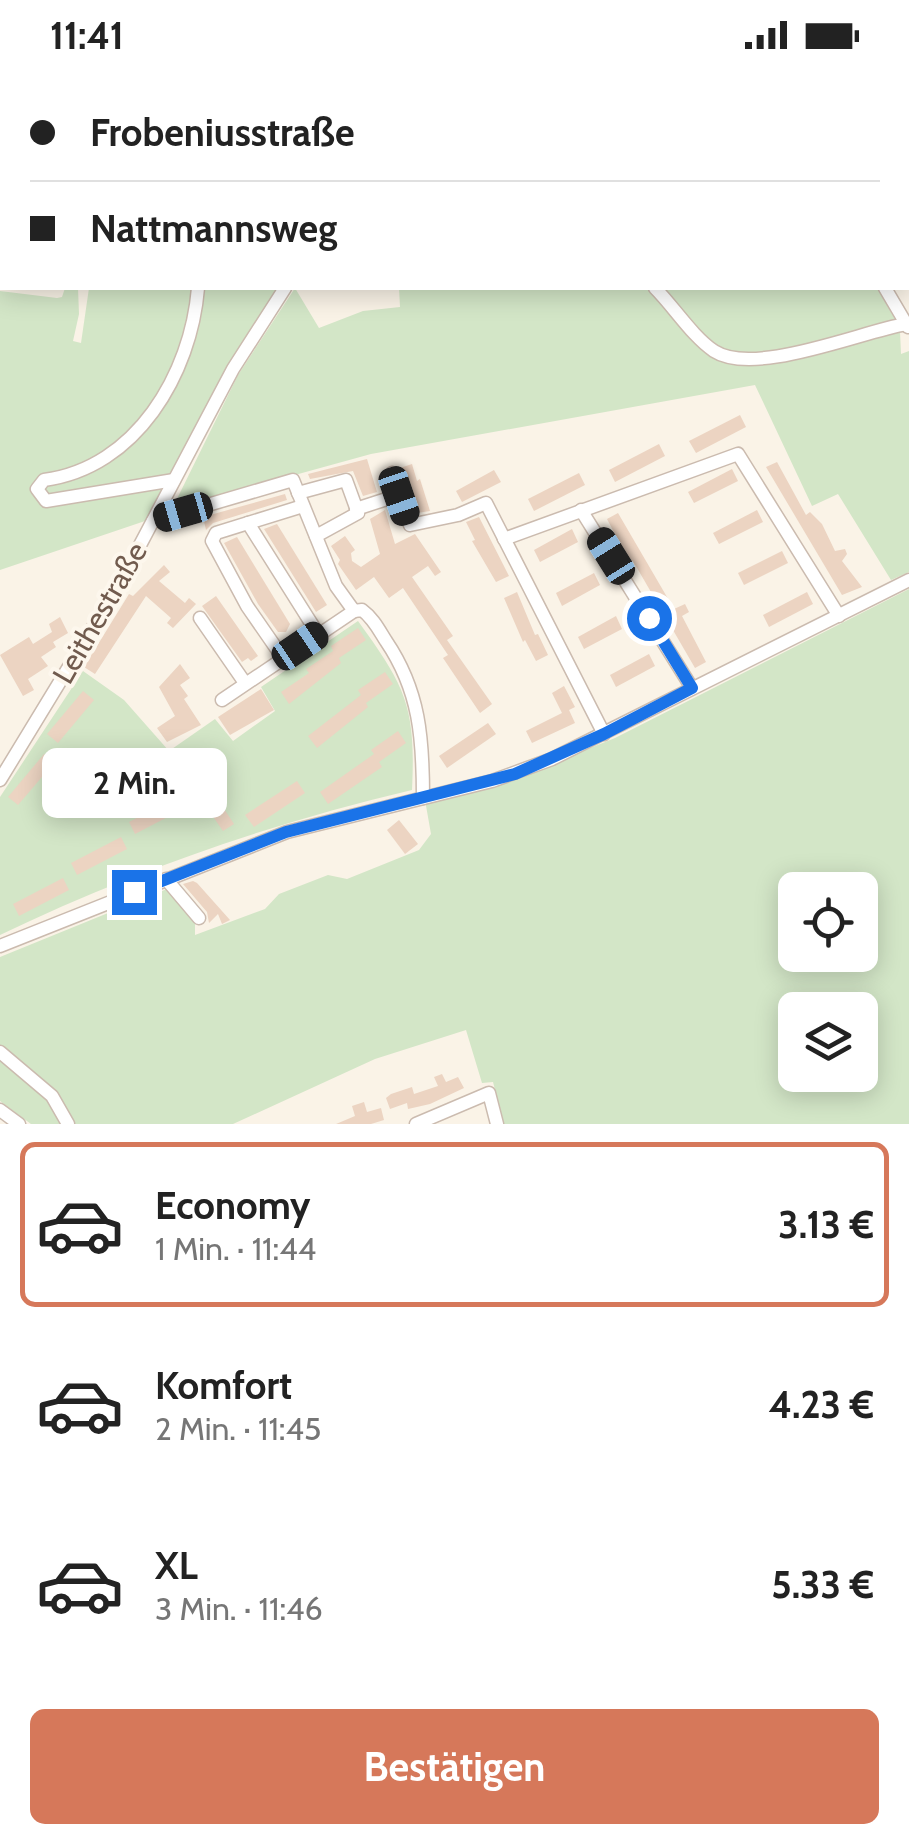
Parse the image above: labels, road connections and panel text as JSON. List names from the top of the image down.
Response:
{
  "streets": {
    "street": ["Leithestraße"]
  },
  "page": {
    "status": "11:41",
    "banner": ["Frobeniusstraße", "Nattmannsweg"],
    "bubble": "2 Min.",
    "list": [
      {
        "name": "Economy",
        "note": "1 Min. · 11:44",
        "value": "3.13 €"
      },
      {
        "name": "Komfort",
        "note": "2 Min. · 11:45",
        "value": "4.23 €"
      },
      {
        "name": "XL",
        "note": "3 Min. · 11:46",
        "value": "5.33 €"
      }
    ],
    "buttons": "Bestätigen"
  }
}
